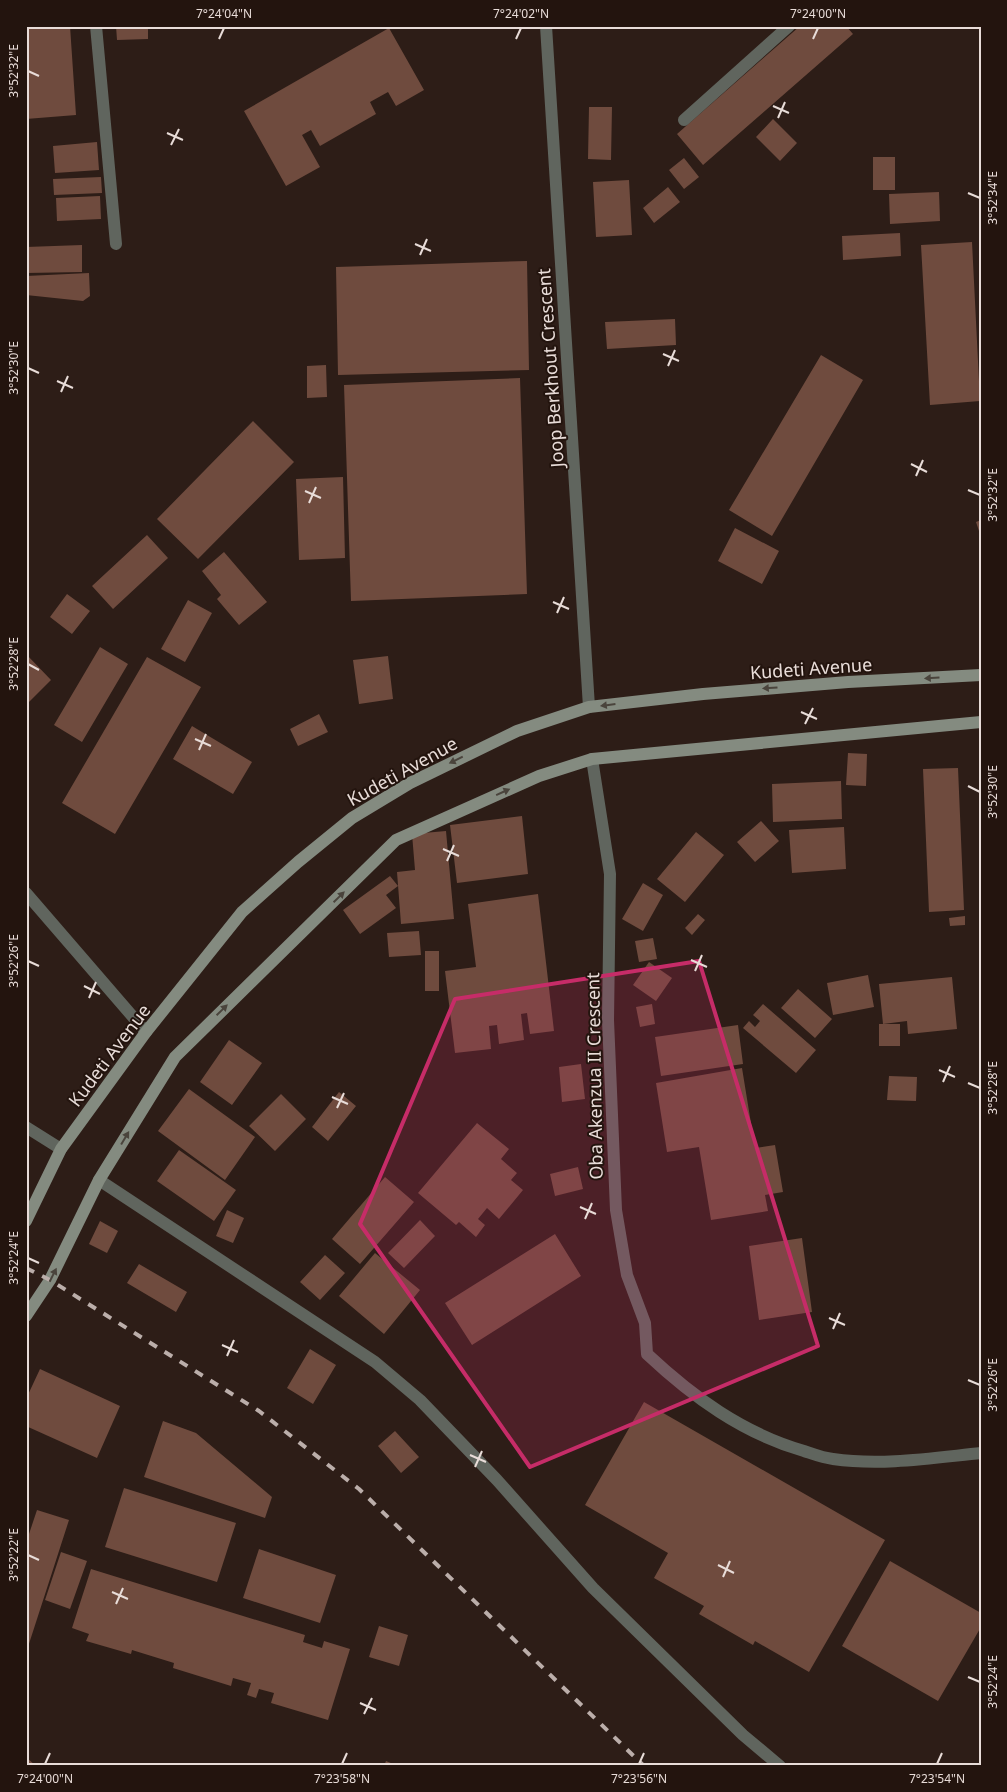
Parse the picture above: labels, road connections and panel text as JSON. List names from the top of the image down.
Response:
{
  "streets": {
    "main road": ["Kudeti Avenue"],
    "street": ["Joop Berkhout Crescent", "Oba Akenzua II Crescent"]
  },
  "crossings": [
    ["Joop Berkhout Crescent", "Kudeti Avenue"]
  ],
  "coordinates": [
    "7°24'04\"N",
    "7°24'02\"N",
    "7°24'00\"N",
    "3°52'32\"E",
    "3°52'34\"E",
    "3°52'30\"E",
    "3°52'28\"E",
    "3°52'26\"E",
    "3°52'24\"E",
    "3°52'22\"E",
    "7°23'58\"N",
    "7°23'56\"N",
    "7°23'54\"N"
  ]
}
